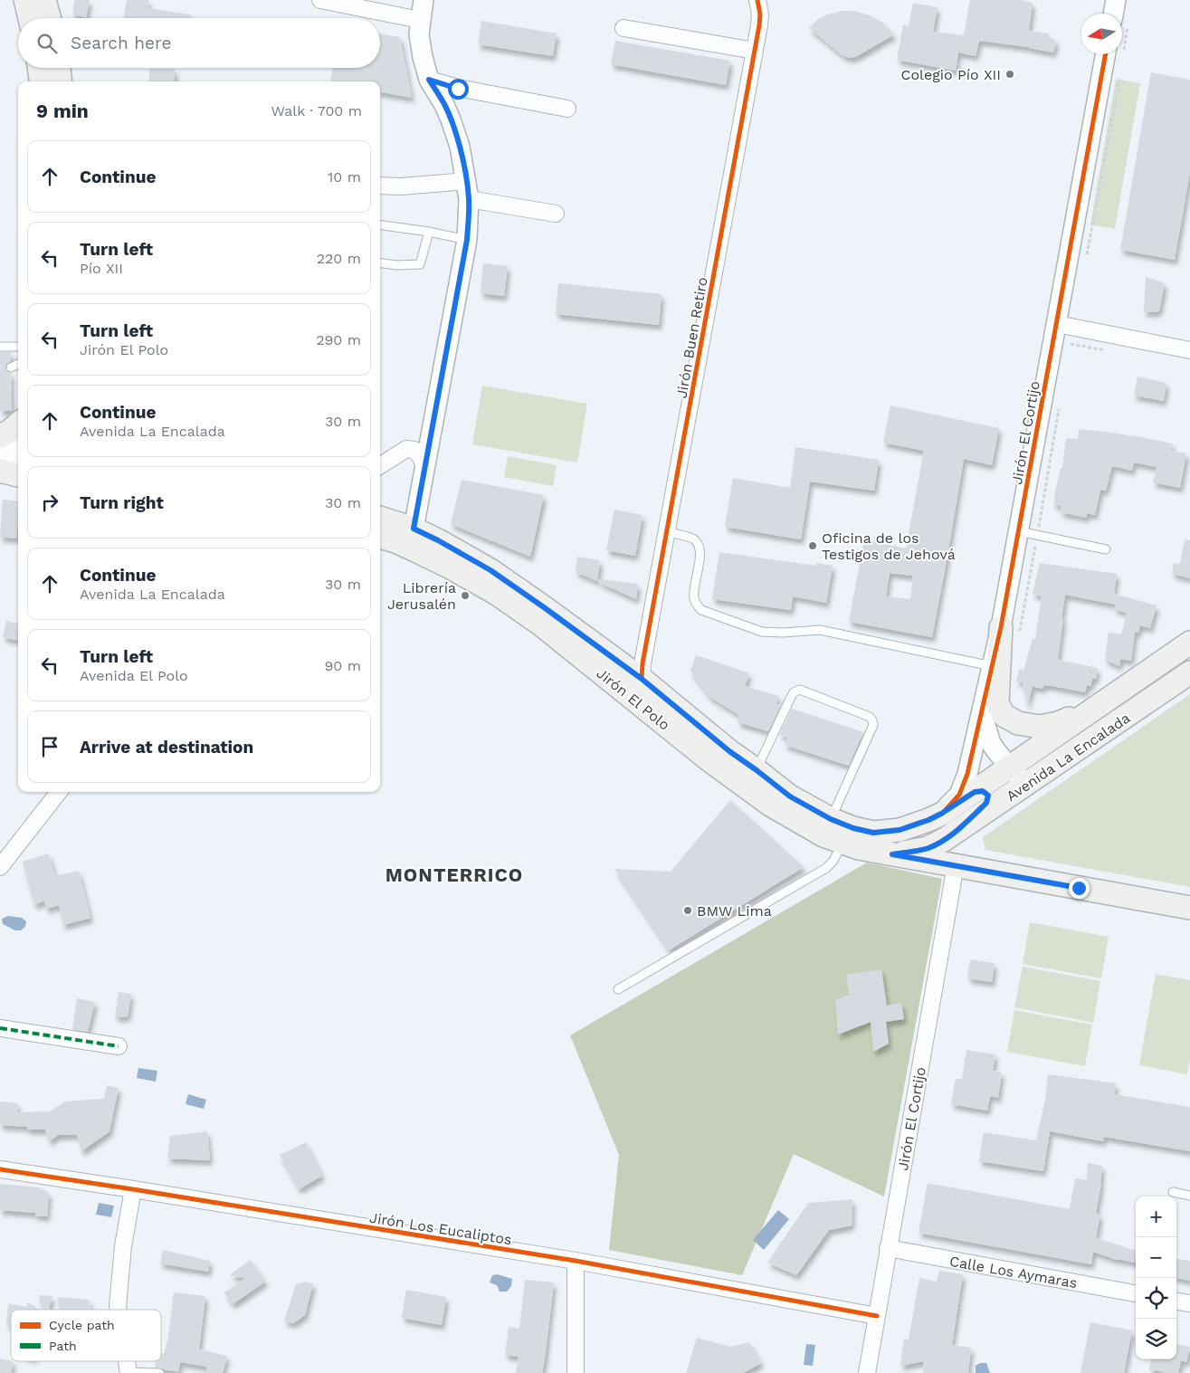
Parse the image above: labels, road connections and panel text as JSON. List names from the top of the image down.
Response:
{
  "streets": {
    "main road": ["Jirón El Polo", "Avenida La Encalada"],
    "street": [
      "Jirón Buen Retiro",
      "Jirón El Cortijo",
      "Jirón Los Eucaliptos",
      "Calle Los Aymaras"
    ]
  },
  "crossings": [
    ["Jirón Buen Retiro", "Jirón El Polo"],
    ["Jirón El Cortijo", "Jirón El Polo"],
    ["Jirón El Cortijo", "Avenida La Encalada"],
    ["Jirón El Cortijo", "Jirón Los Eucaliptos"],
    ["Jirón El Cortijo", "Calle Los Aymaras"],
    ["Jirón El Polo", "Avenida La Encalada"]
  ],
  "districts": ["MONTERRICO"],
  "places": [
    "Colegio Pío XII",
    "Oficina de los Testigos de Jehová",
    "Librería Jerusalén",
    "BMW Lima"
  ],
  "legend": ["Cycle path", "Path"],
  "north": "left",
  "page": {
    "search": "Search here",
    "heading": ["9 min", "Walk · 700 m"],
    "list": [
      ["Continue", "10 m"],
      ["Turn left", "Pío XII", "220 m"],
      ["Turn left", "Jirón El Polo", "290 m"],
      ["Continue", "Avenida La Encalada", "30 m"],
      ["Turn right", "30 m"],
      ["Continue", "Avenida La Encalada", "30 m"],
      ["Turn left", "Avenida El Polo", "90 m"],
      "Arrive at destination"
    ],
    "map_buttons": ["+", "−"]
  }
}
